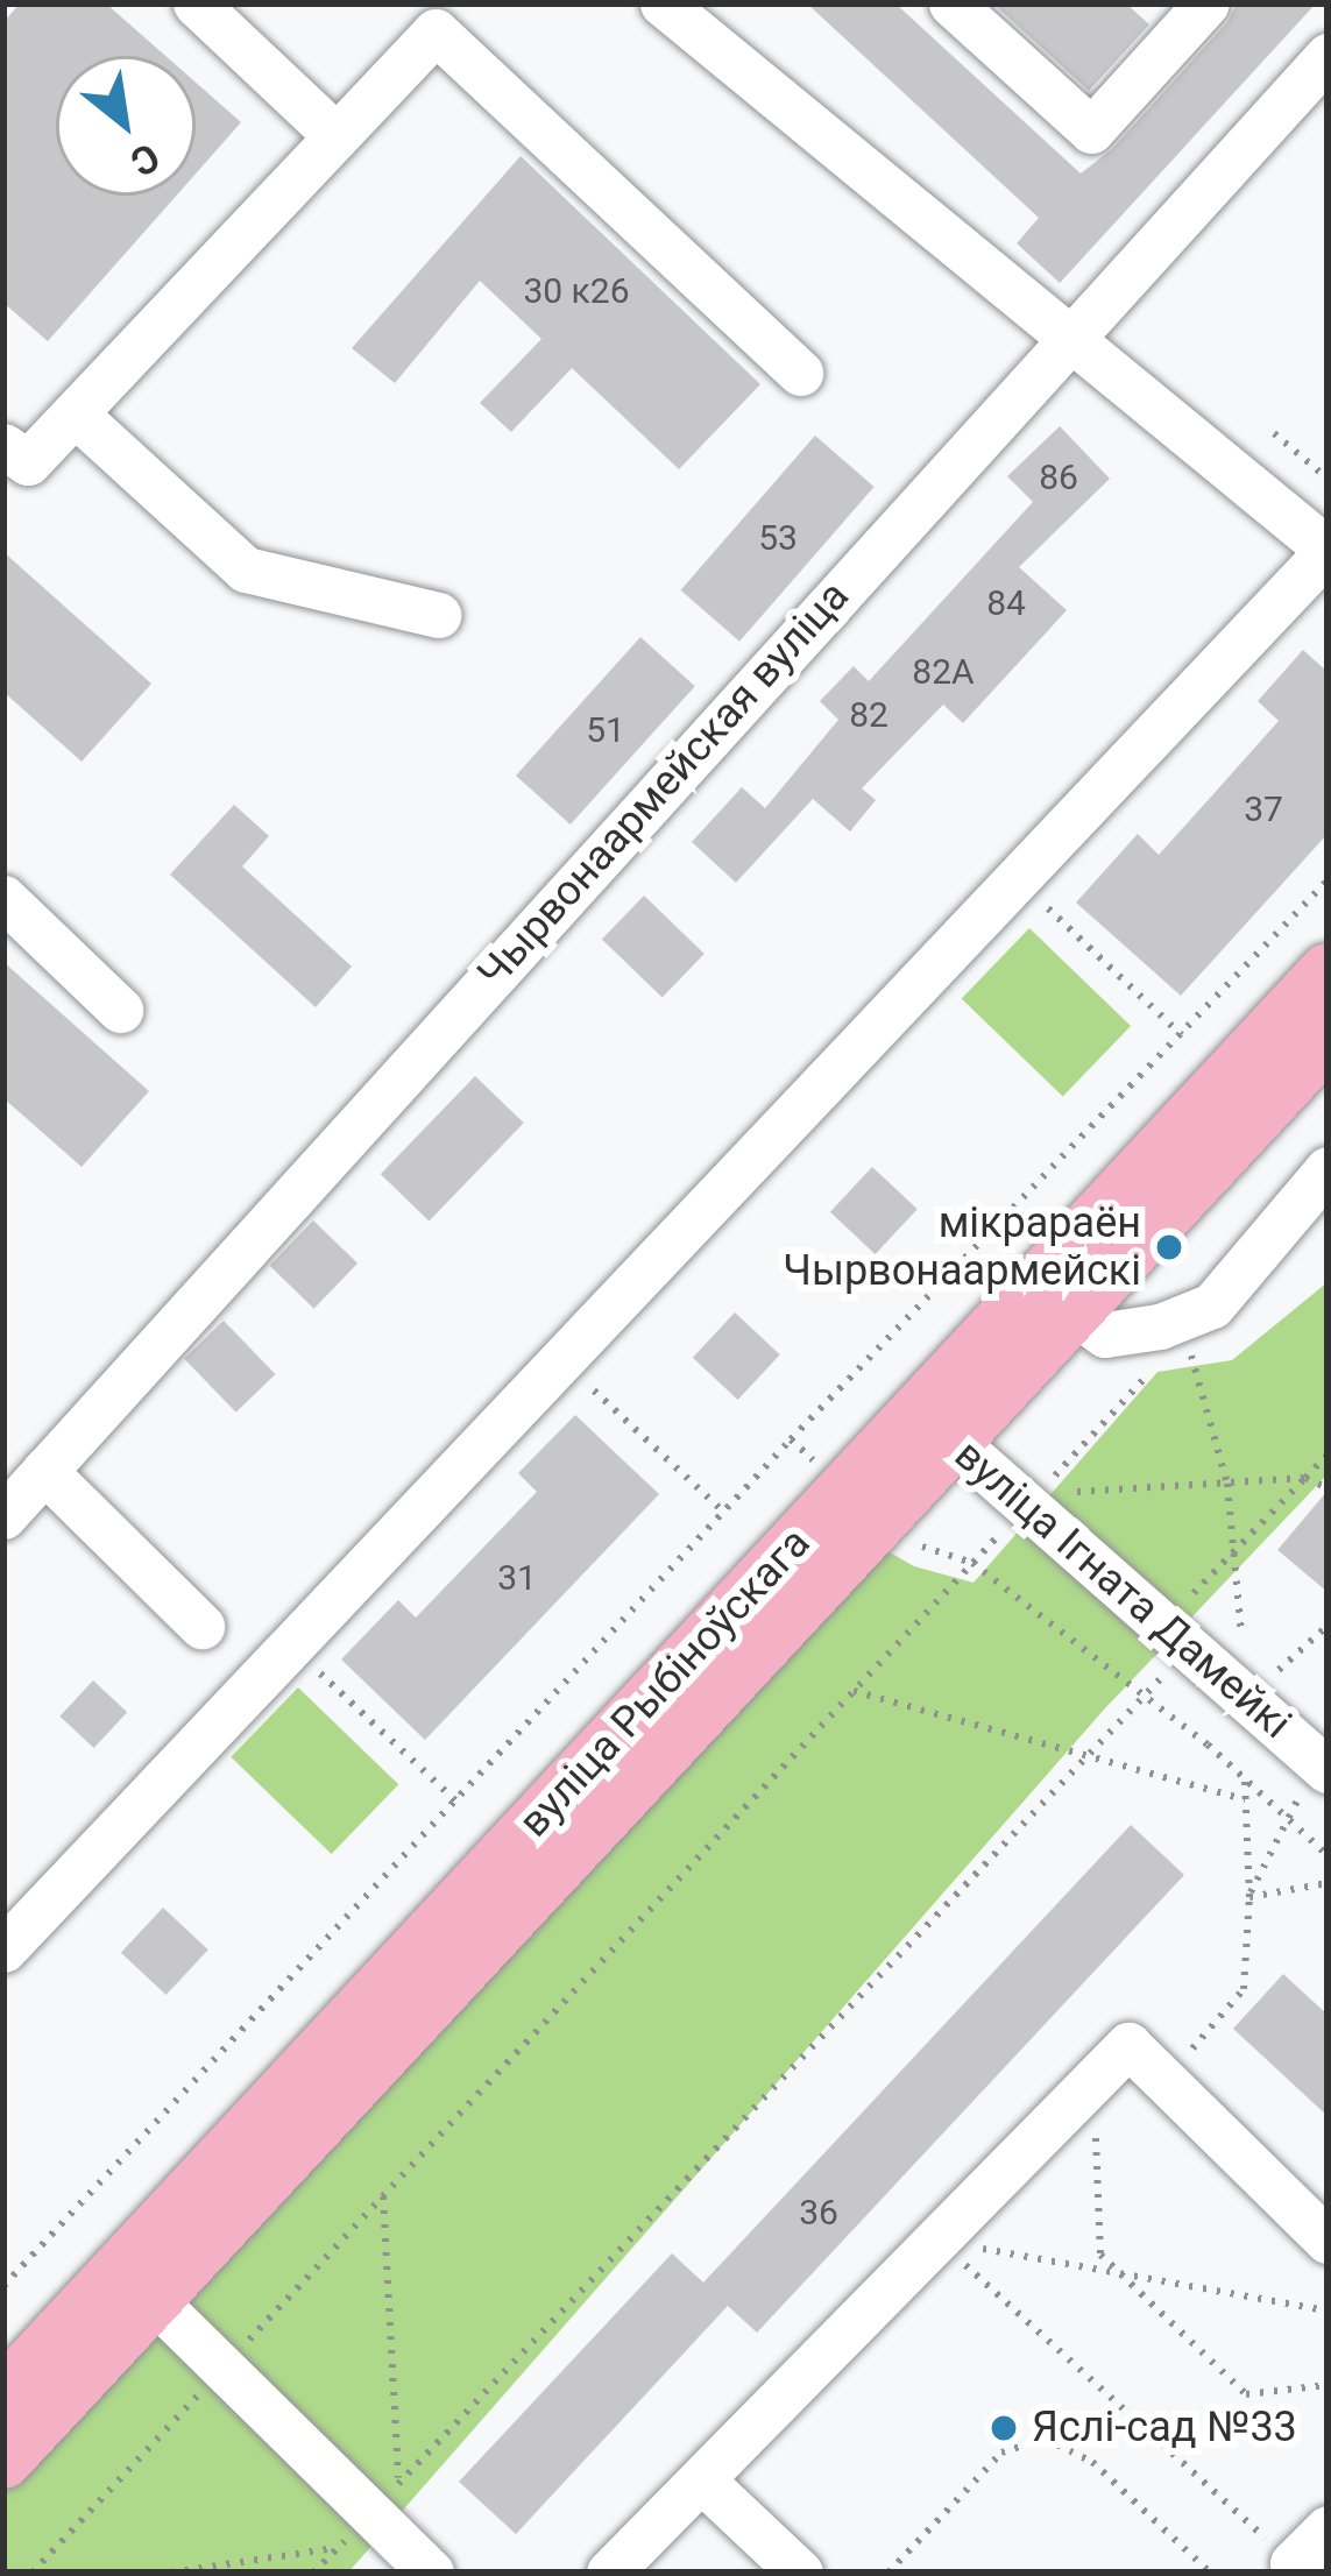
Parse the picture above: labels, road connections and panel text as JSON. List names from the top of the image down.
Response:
{
  "streets": {
    "main road": ["вуліца Рыбіноўскага"],
    "street": ["Чырвонаармейская вуліца", "вуліца Ігната Дамейкі"]
  },
  "crossings": [
    ["вуліца Ігната Дамейкі", "вуліца Рыбіноўскага"]
  ],
  "places": ["мікрараён Чырвонаармейскі", "Яслі-сад №33"],
  "house_numbers": [
    "30 к26",
    "86",
    "53",
    "84",
    "82А",
    "82",
    "51",
    "37",
    "31",
    "36"
  ],
  "north": "bottom right"
}
